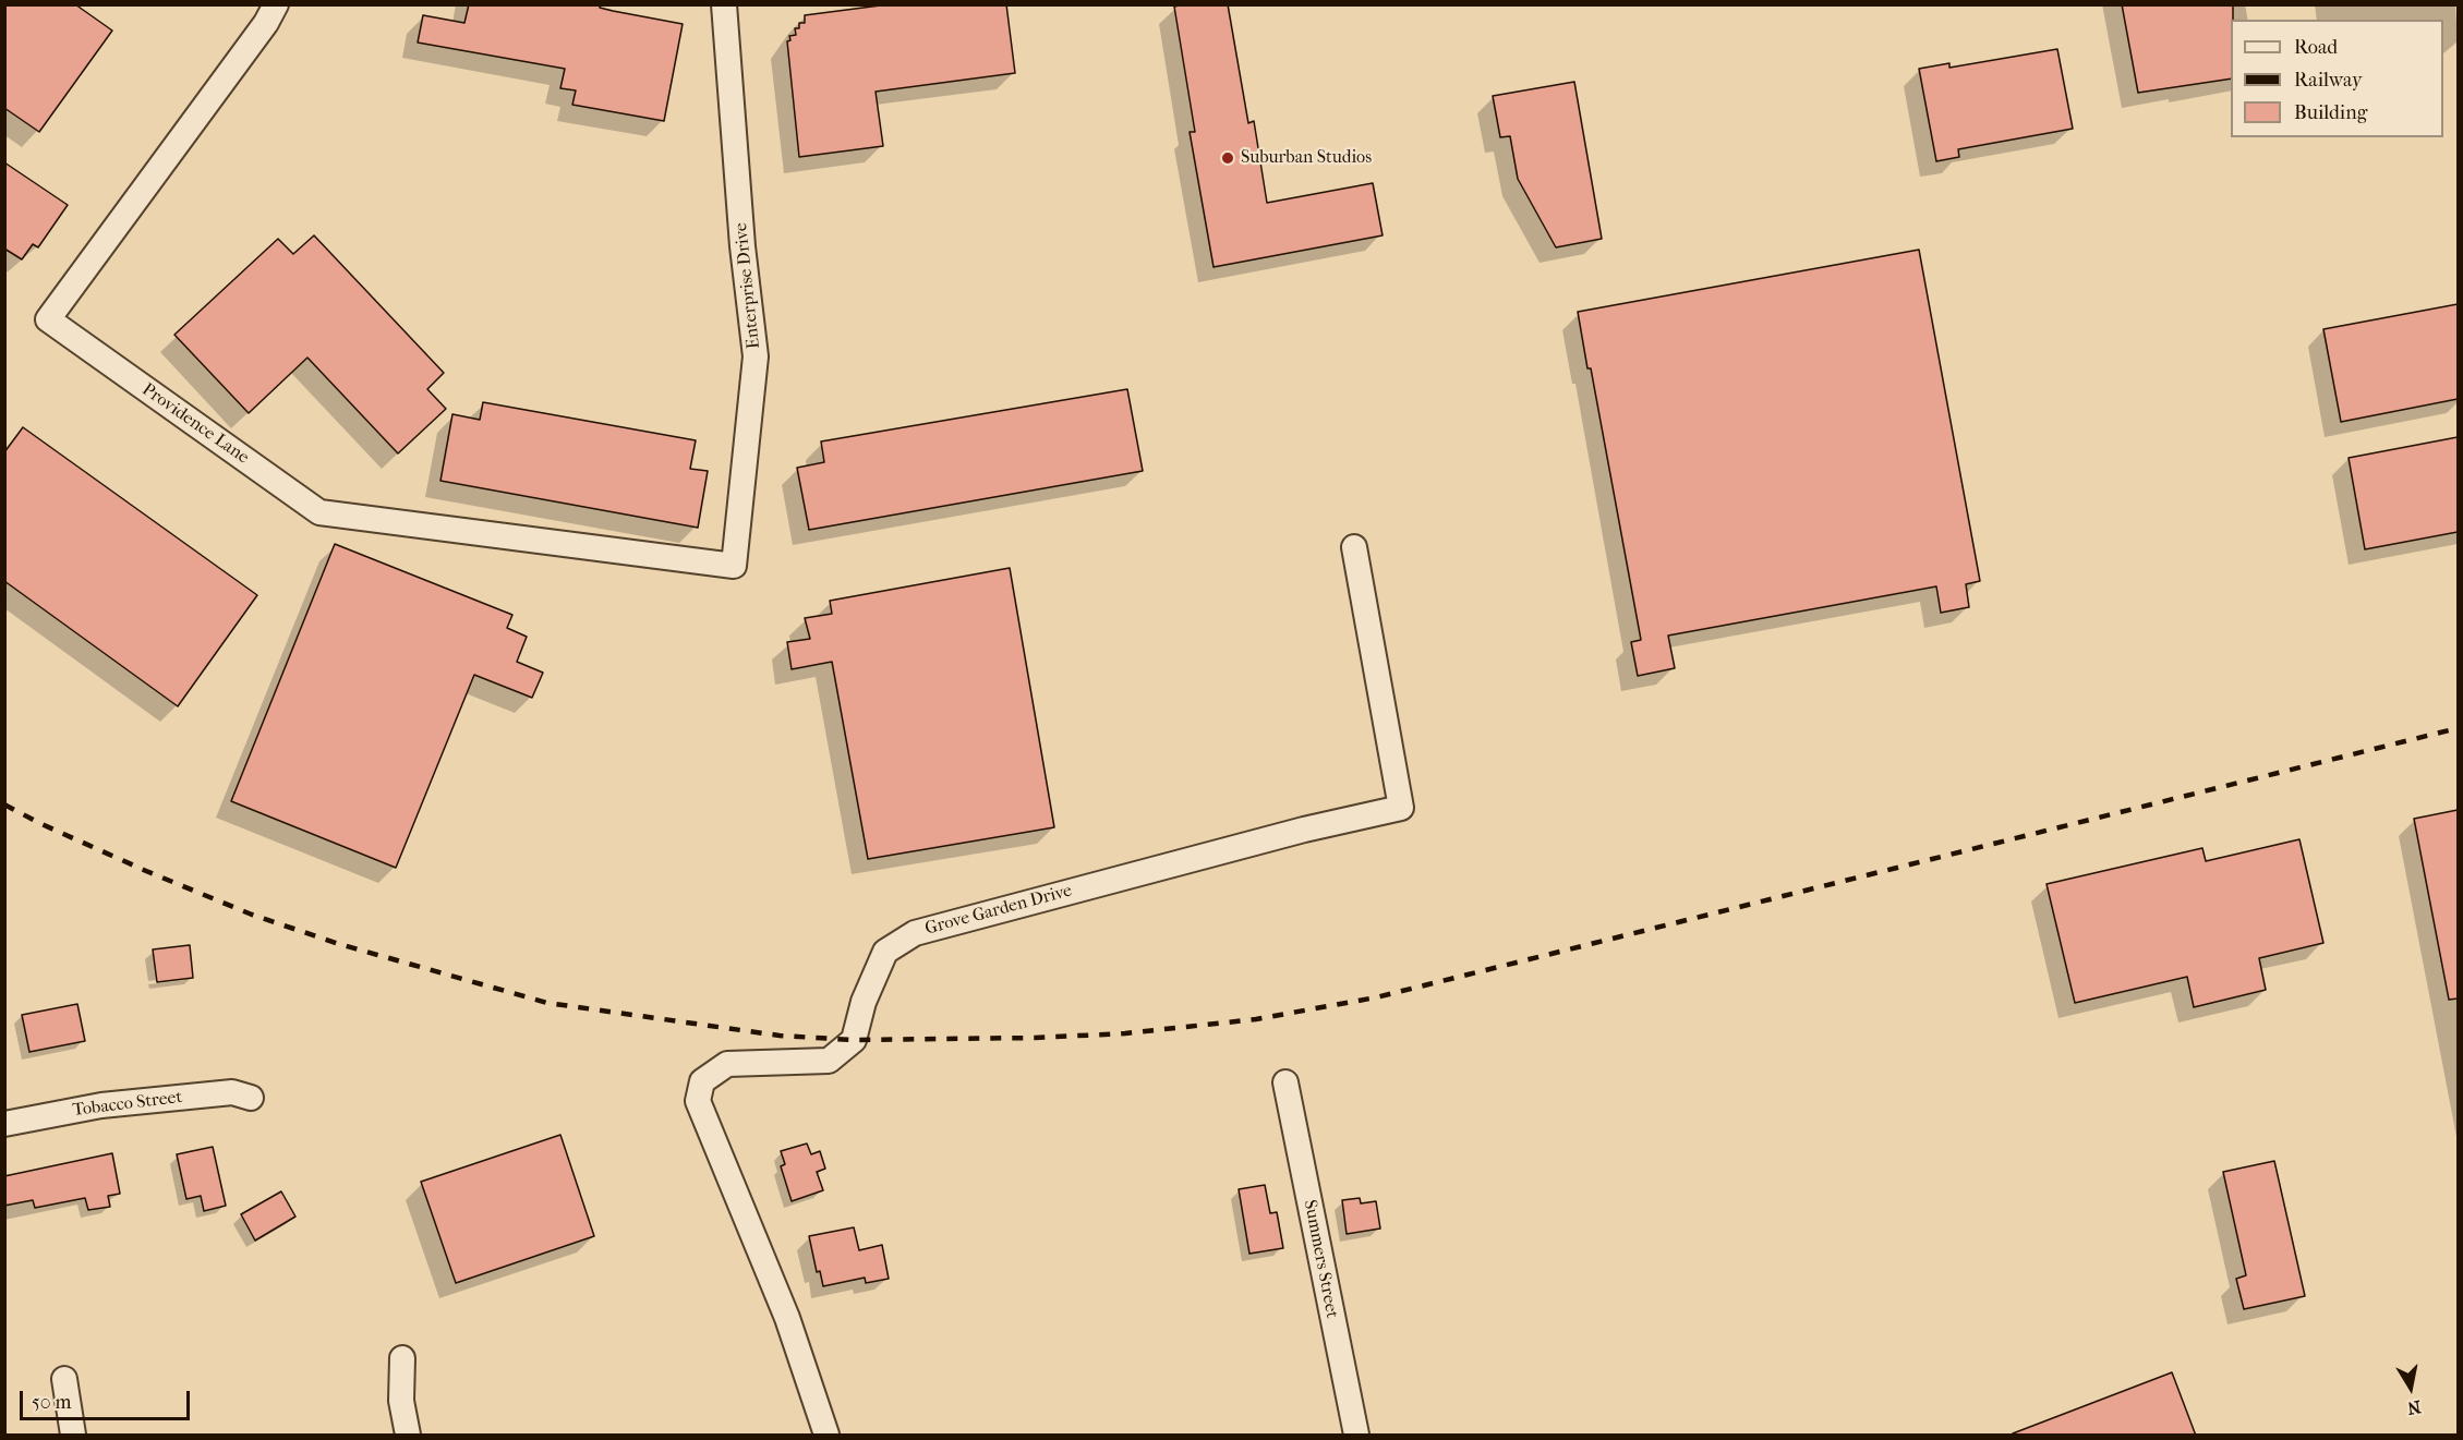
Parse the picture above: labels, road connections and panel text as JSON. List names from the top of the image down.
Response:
{
  "streets": {
    "street": [
      "Enterprise Drive",
      "Providence Lane",
      "Grove Garden Drive",
      "Tobacco Street",
      "Summers Street"
    ]
  },
  "crossings": [
    ["Enterprise Drive", "Providence Lane"]
  ],
  "places": ["Suburban Studios"],
  "legend": ["Road", "Railway", "Building"],
  "scale_bar": "50 m",
  "north": "bottom"
}
